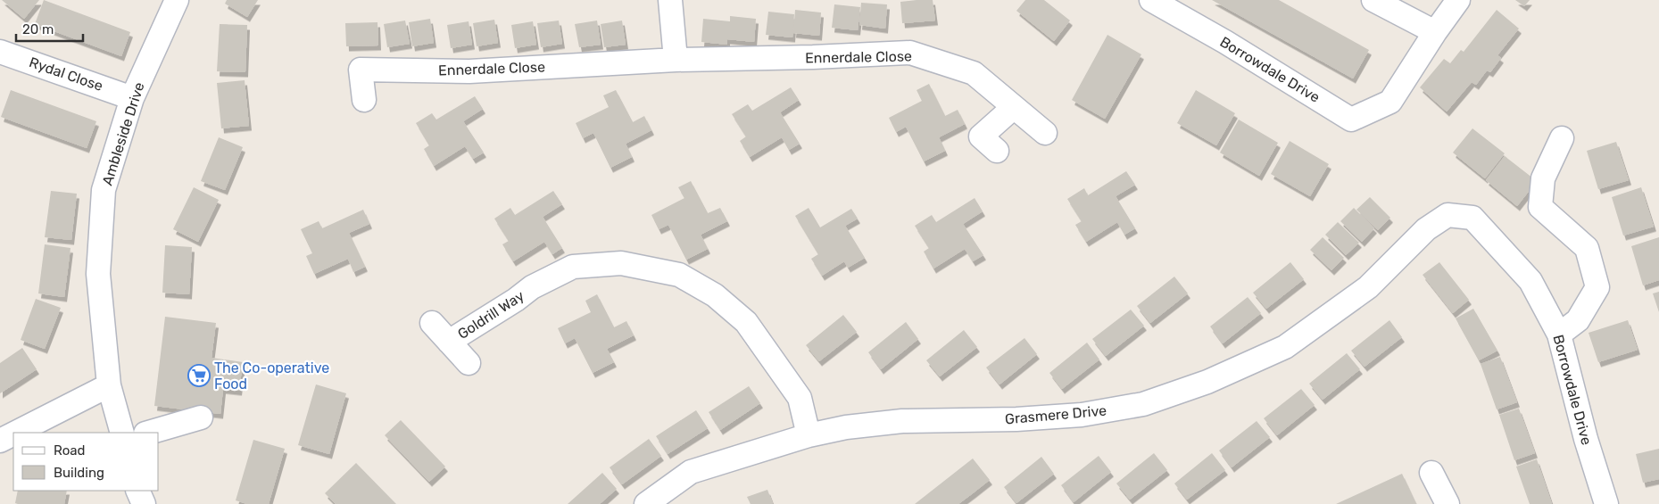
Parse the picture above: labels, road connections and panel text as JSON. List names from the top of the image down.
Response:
{
  "streets": {
    "street": [
      "Ennerdale Close",
      "Borrowdale Drive",
      "Rydal Close",
      "Ambleside Drive",
      "Goldrill Way",
      "Grasmere Drive"
    ]
  },
  "crossings": [
    ["Borrowdale Drive", "Grasmere Drive"],
    ["Rydal Close", "Ambleside Drive"],
    ["Goldrill Way", "Grasmere Drive"]
  ],
  "places": {
    "supermarket": ["The Co-operative Food"]
  },
  "legend": ["Road", "Building"],
  "scale_bar": "20 m"
}
